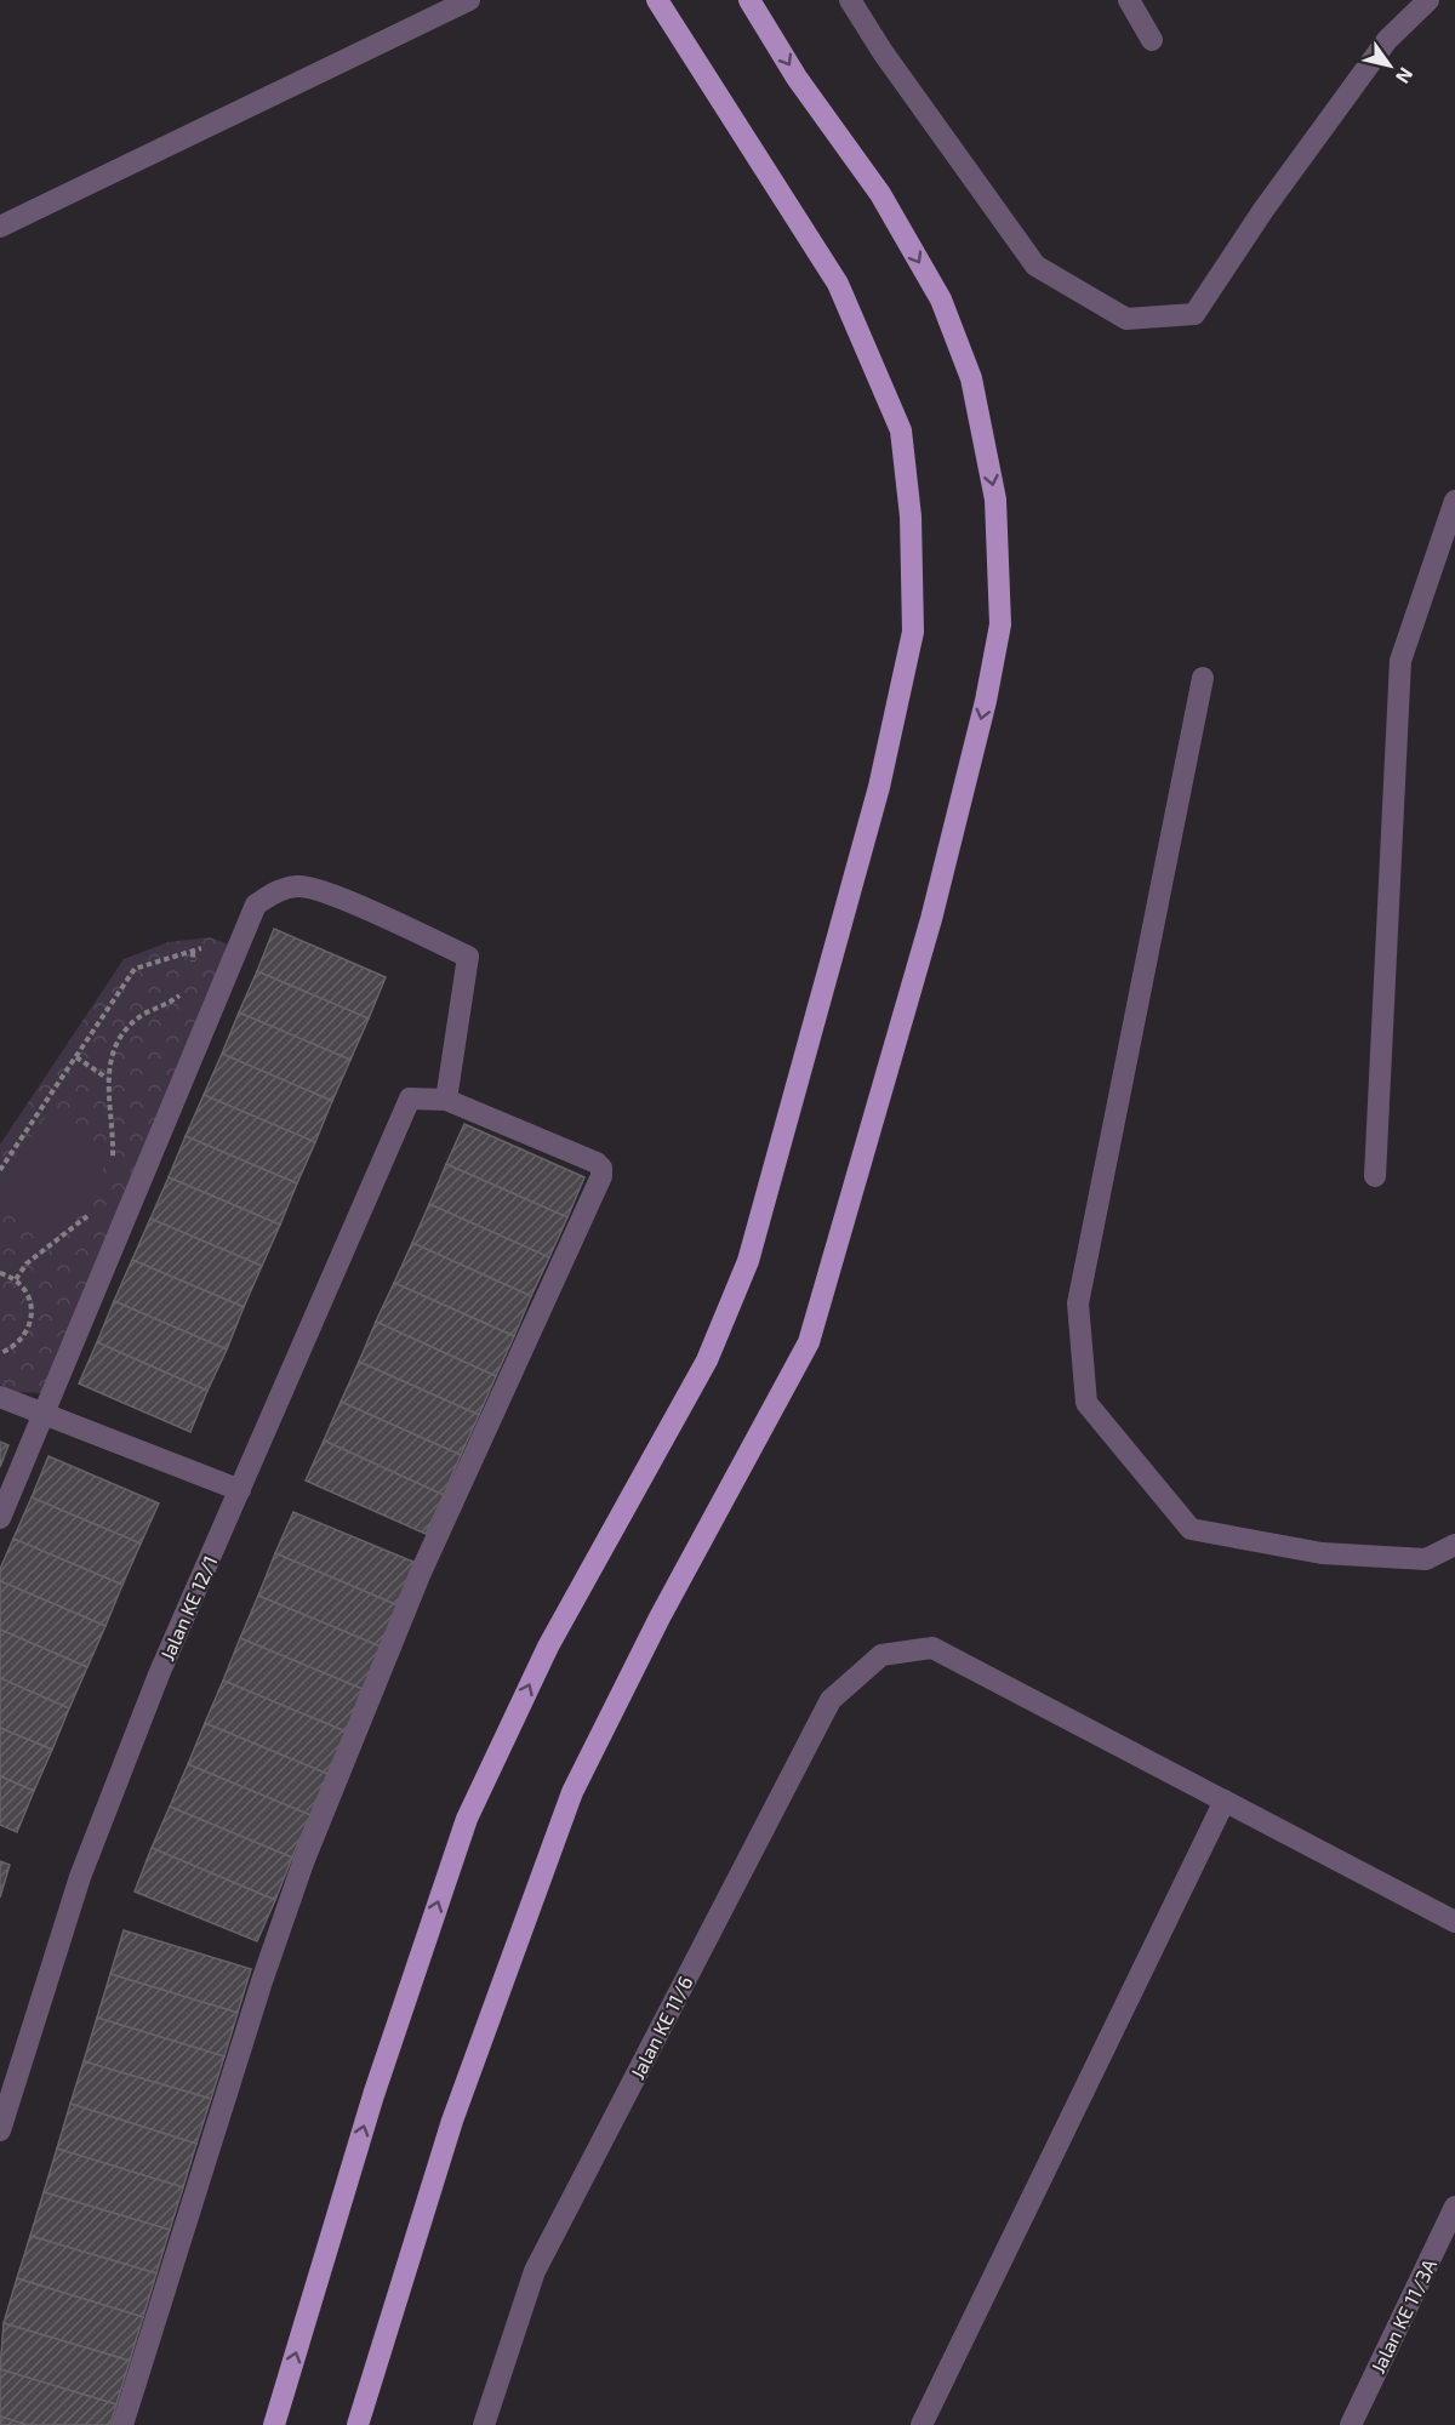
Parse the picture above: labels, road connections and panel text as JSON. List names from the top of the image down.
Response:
{
  "streets": {
    "street": ["Jalan KE 12/1", "Jalan KE 11/6", "Jalan KE 11/3A"]
  },
  "north": "bottom right"
}
